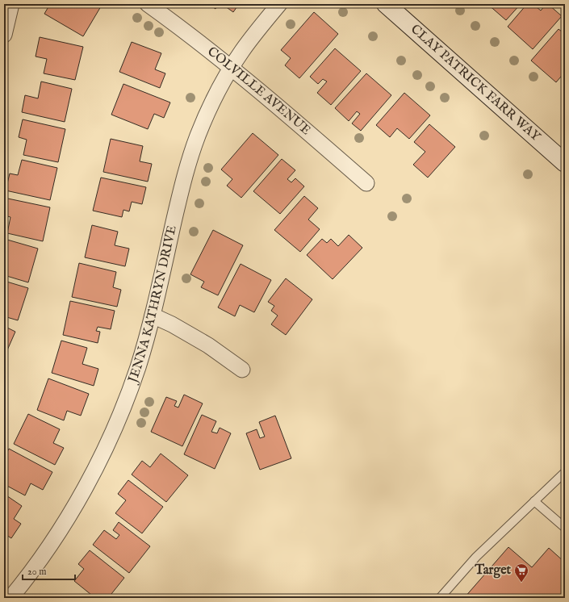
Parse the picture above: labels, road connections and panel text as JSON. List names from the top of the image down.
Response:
{
  "streets": {
    "street": ["CLAY PATRICK FARR WAY", "COLVILLE AVENUE", "JENNA KATHRYN DRIVE"]
  },
  "crossings": [
    ["COLVILLE AVENUE", "JENNA KATHRYN DRIVE"]
  ],
  "places": {
    "supermarket": ["Target"]
  },
  "scale_bar": "20 m"
}
